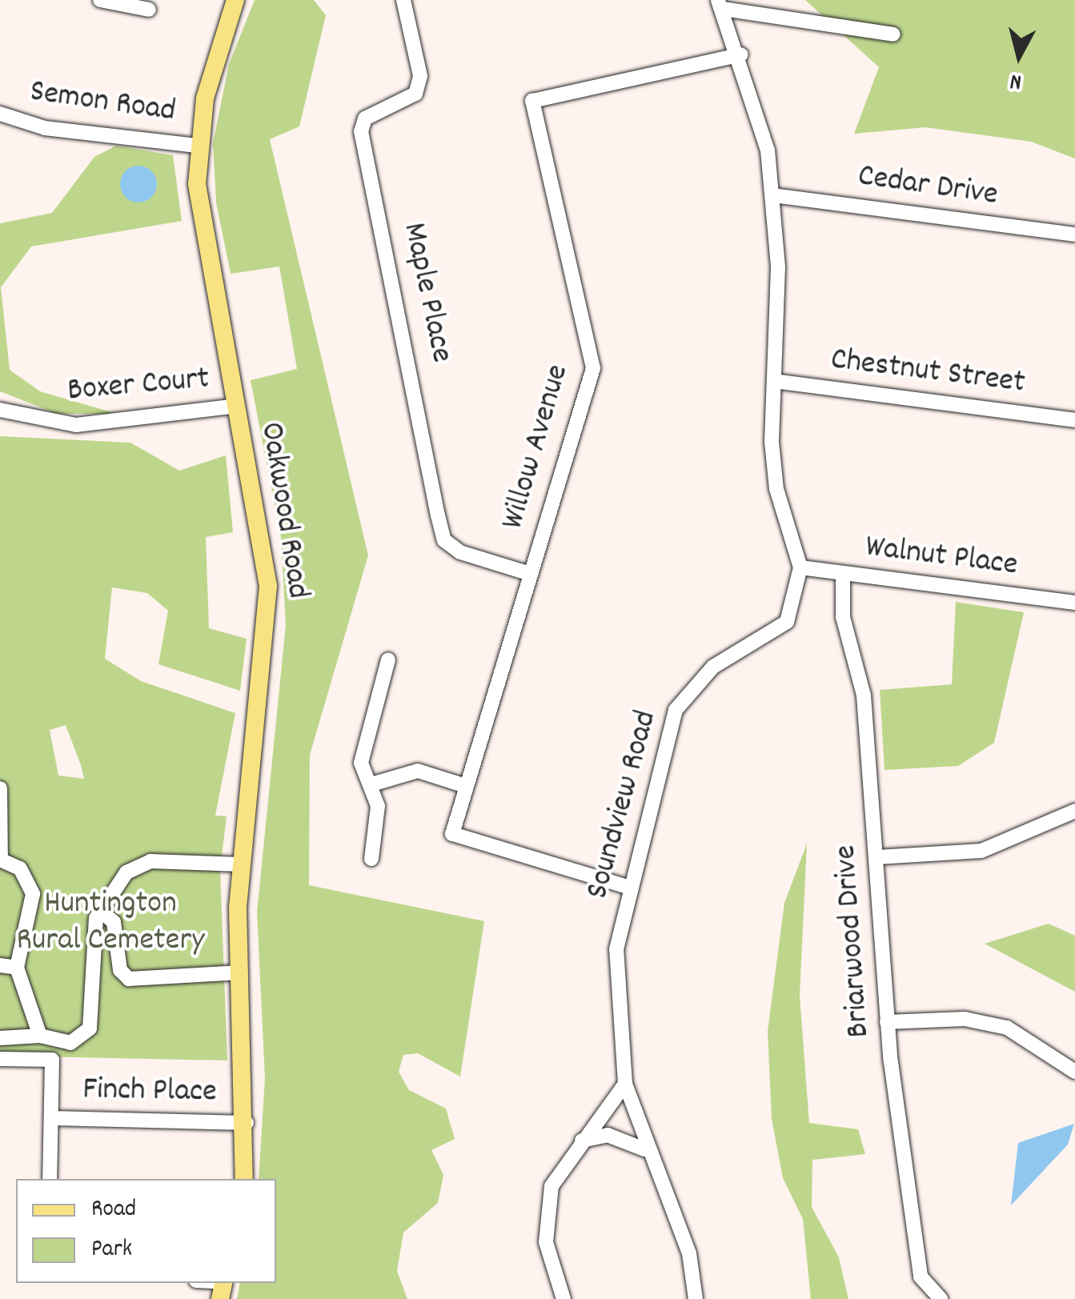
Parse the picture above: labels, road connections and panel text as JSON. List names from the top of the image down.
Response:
{
  "streets": {
    "main road": ["Oakwood Road"],
    "street": [
      "Semon Road",
      "Cedar Drive",
      "Maple Place",
      "Chestnut Street",
      "Boxer Court",
      "Willow Avenue",
      "Walnut Place",
      "Soundview Road",
      "Briarwood Drive",
      "Finch Place"
    ]
  },
  "crossings": [
    ["Semon Road", "Oakwood Road"],
    ["Maple Place", "Willow Avenue"],
    ["Boxer Court", "Oakwood Road"],
    ["Willow Avenue", "Soundview Road"],
    ["Oakwood Road", "Finch Place"],
    ["Walnut Place", "Soundview Road"],
    ["Walnut Place", "Briarwood Drive"]
  ],
  "parks": ["Huntington Rural Cemetery"],
  "legend": ["Road", "Park"],
  "north": "bottom"
}
